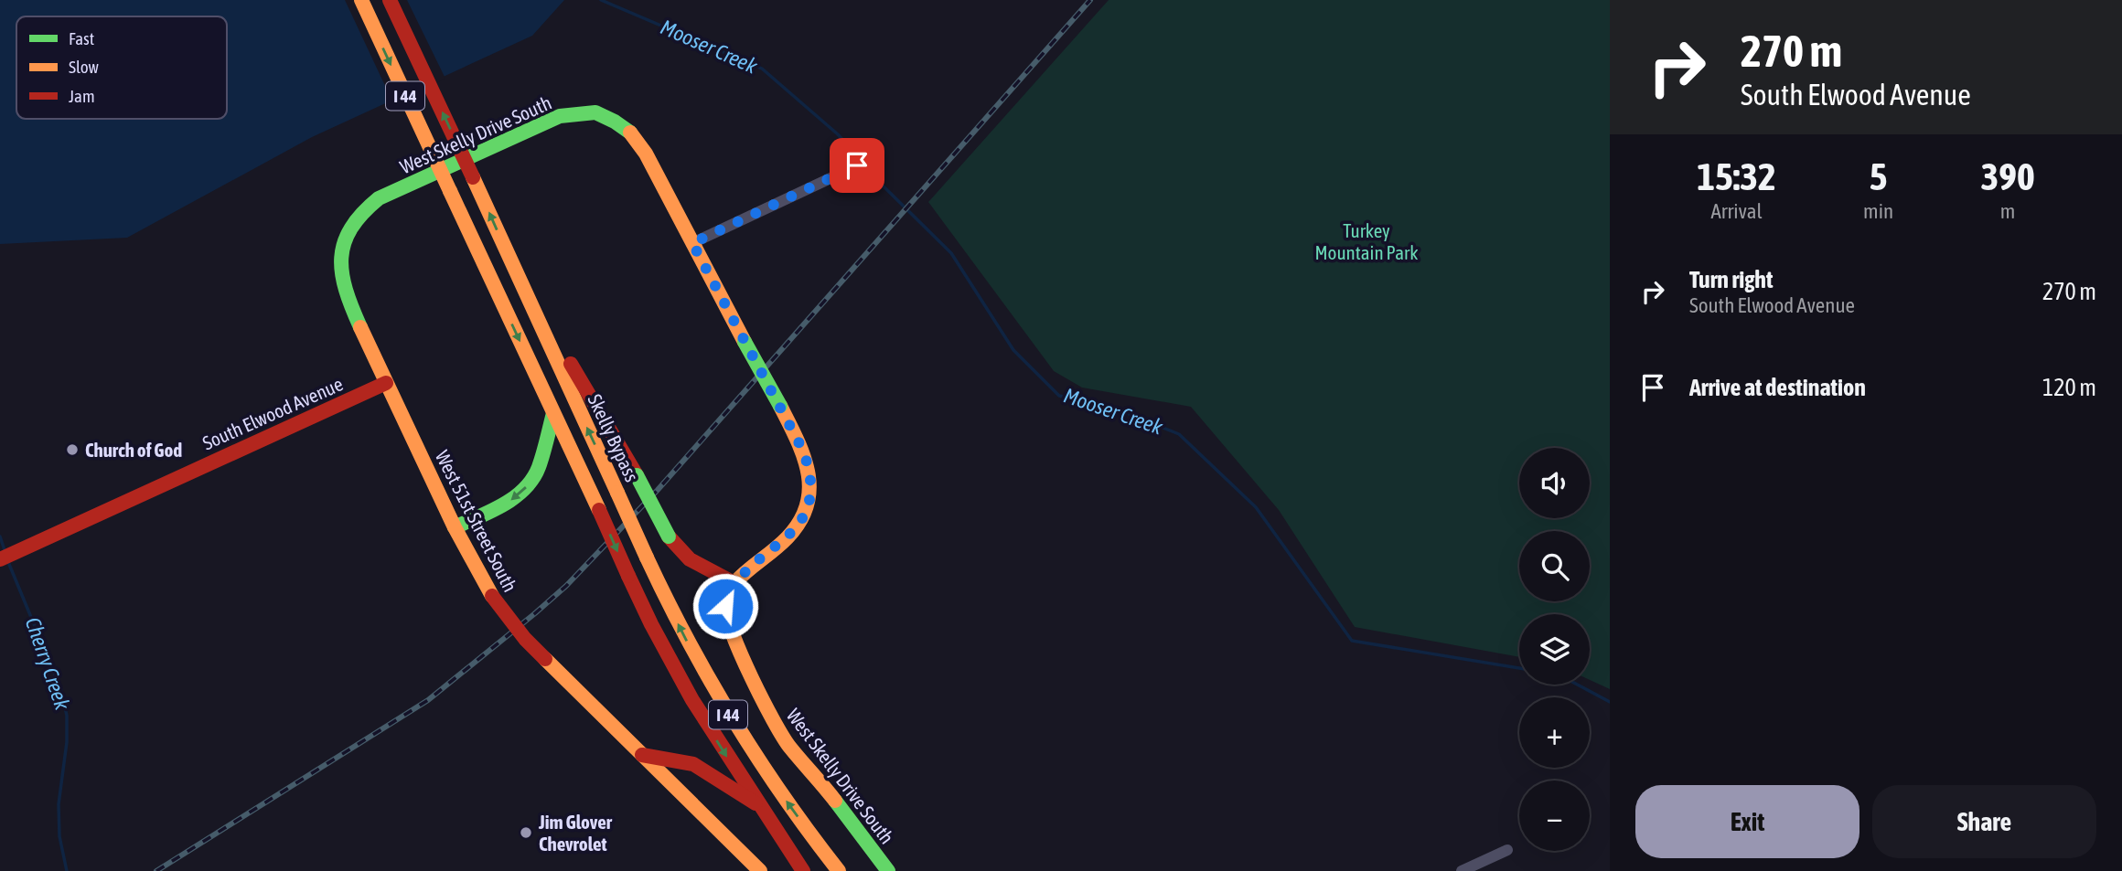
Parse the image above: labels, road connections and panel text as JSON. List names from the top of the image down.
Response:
{
  "streets": {
    "main road": [
      "I 44",
      "West Skelly Drive South",
      "South Elwood Avenue",
      "Skelly Bypass",
      "West 51st Street South"
    ]
  },
  "crossings": [
    ["West Skelly Drive South", "West 51st Street South"],
    ["South Elwood Avenue", "West 51st Street South"]
  ],
  "water": ["Mooser Creek", "Cherry Creek"],
  "parks": ["Turkey Mountain Park"],
  "places": ["Church of God", "Jim Glover Chevrolet"],
  "legend": ["Fast", "Slow", "Jam"],
  "page": {
    "turn": ["270 m", "South Elwood Avenue"],
    "eta": [
      "15:32",
      "Arrival",
      "5",
      "min",
      "390",
      "m"
    ],
    "list": [
      {
        "name": "Turn right",
        "note": "South Elwood Avenue",
        "value": "270 m"
      },
      {
        "name": "Arrive at destination",
        "value": "120 m"
      }
    ],
    "map_buttons": ["+", "−"],
    "buttons": ["Exit", "Share"]
  }
}
